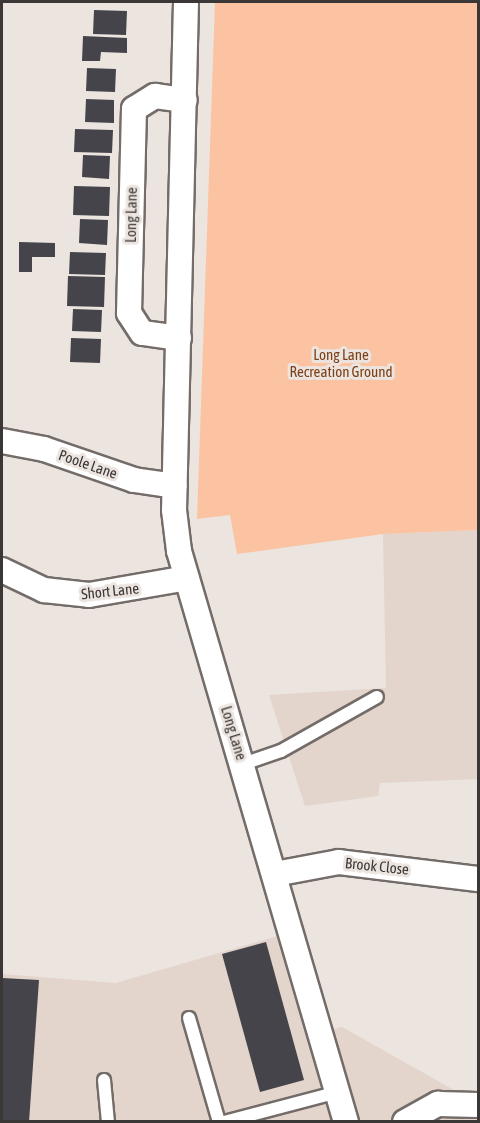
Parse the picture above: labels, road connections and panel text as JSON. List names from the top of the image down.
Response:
{
  "streets": {
    "street": [
      "Long Lane",
      "Poole Lane",
      "Short Lane",
      "Brook Close"
    ]
  },
  "crossings": [
    ["Long Lane", "Poole Lane"],
    ["Long Lane", "Short Lane"],
    ["Long Lane", "Brook Close"]
  ],
  "parks": ["Long Lane Recreation Ground"]
}
